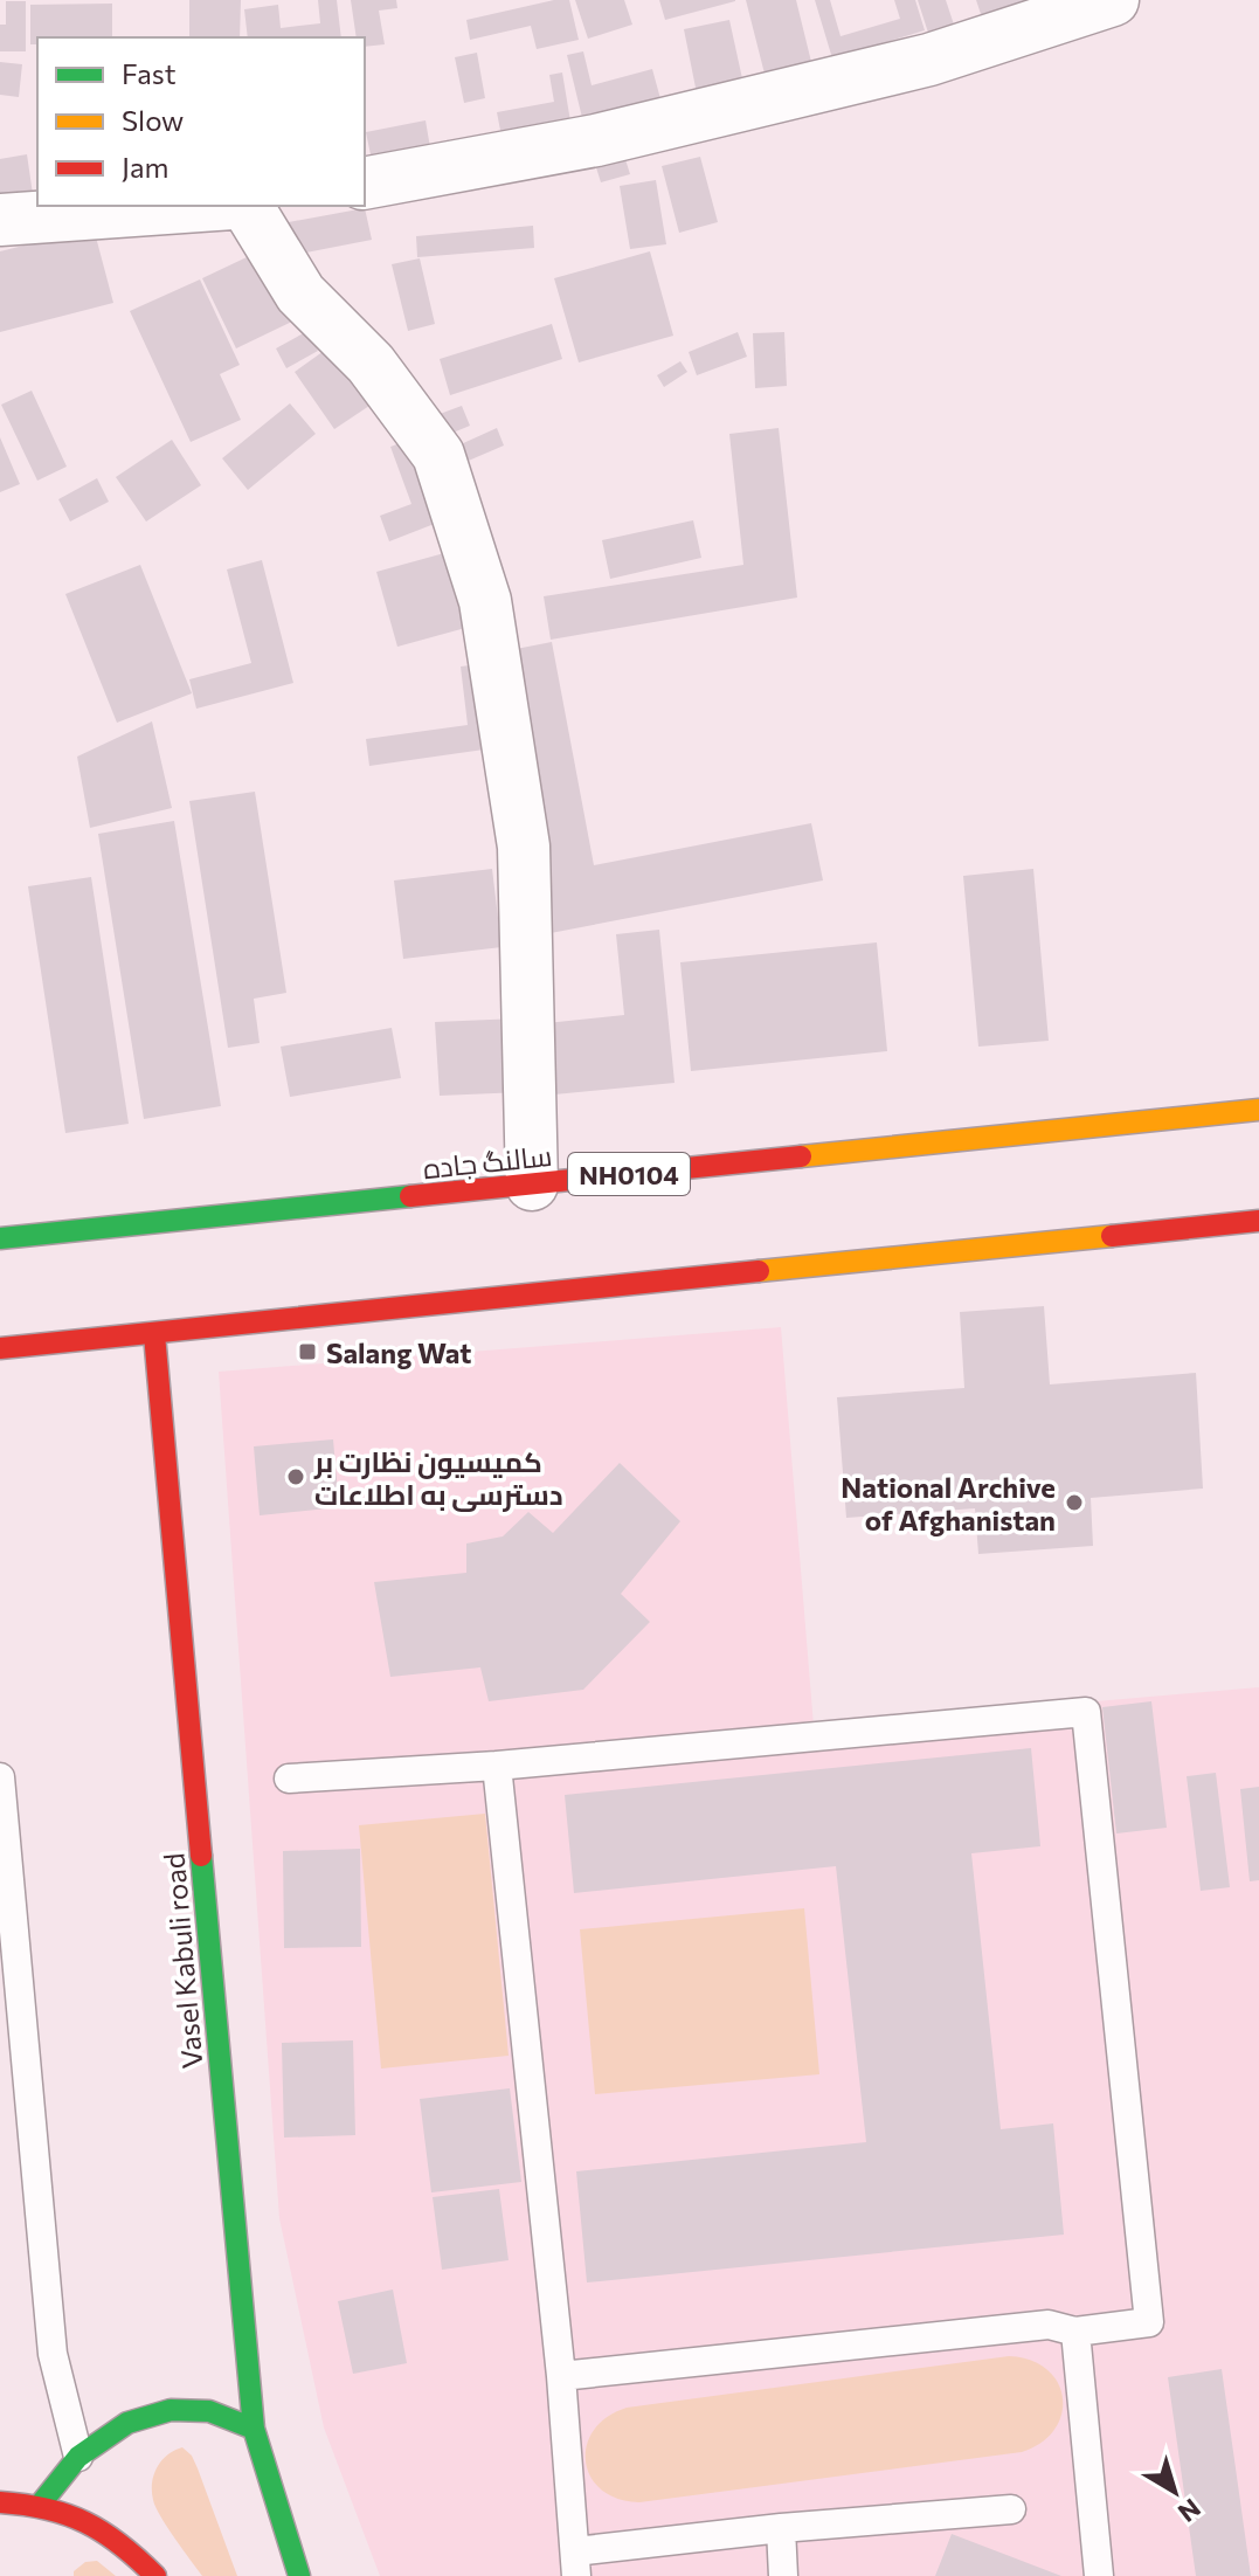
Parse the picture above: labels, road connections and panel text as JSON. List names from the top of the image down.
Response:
{
  "streets": {
    "main road": ["سالنگ جاده", "NH0104", "Vasel Kabuli road"]
  },
  "places": {
    "transit": ["Salang Wat"],
    "other": ["کمیسیون نظارت بر دسترسی به اطلاعات", "National Archive of Afghanistan"]
  },
  "legend": ["Fast", "Slow", "Jam"],
  "north": "bottom right"
}
